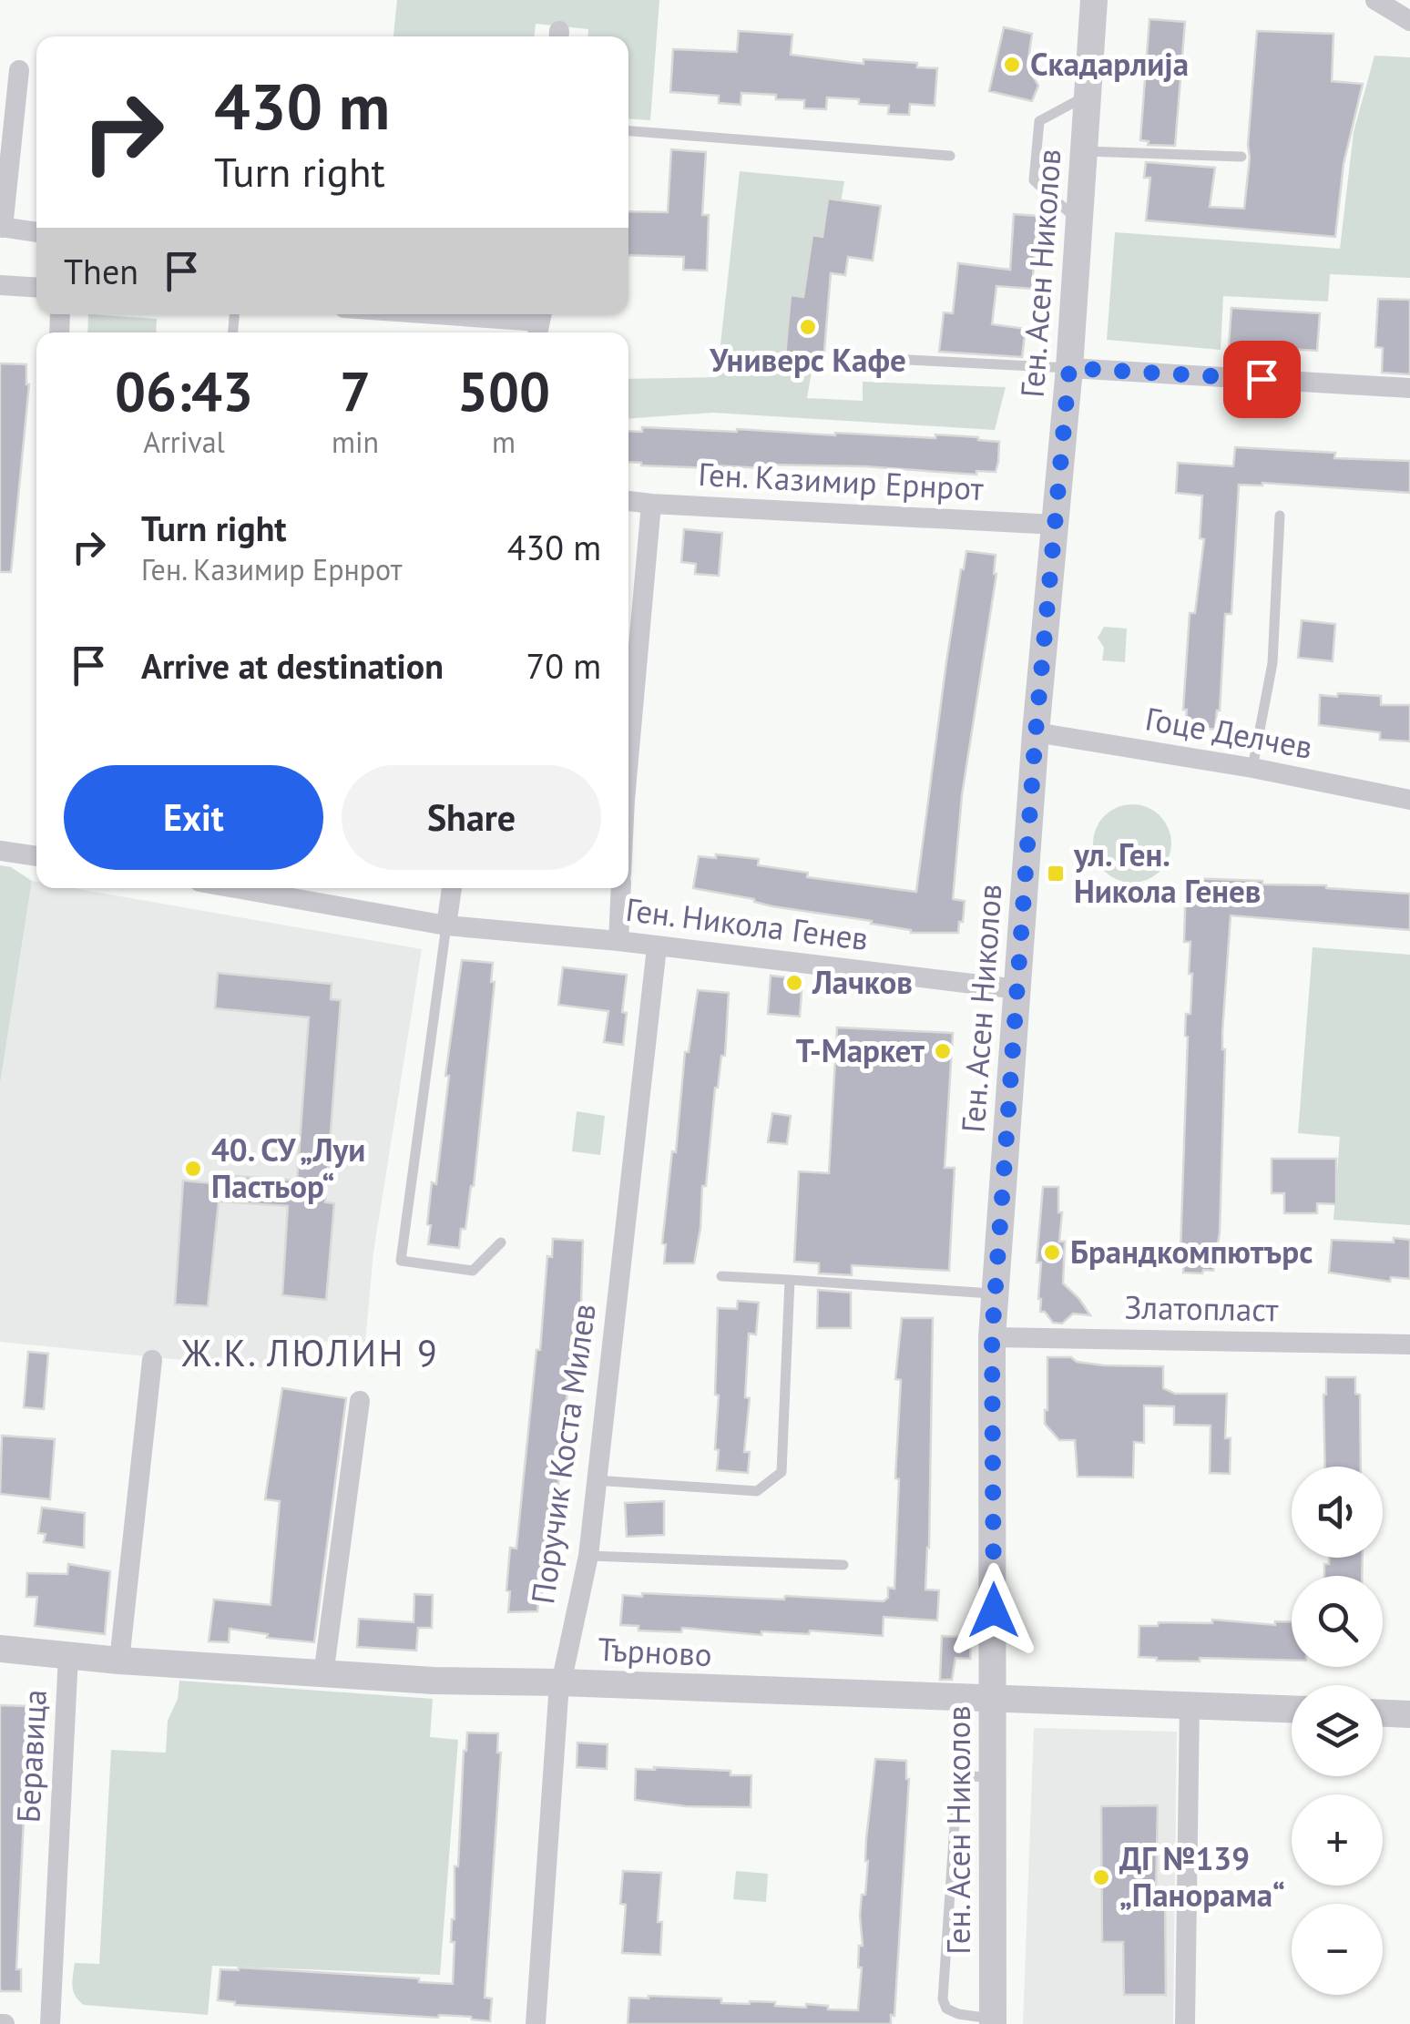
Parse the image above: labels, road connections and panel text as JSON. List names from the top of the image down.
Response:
{
  "streets": {
    "street": [
      "Ген. Асен Николов",
      "Ген. Казимир Ернрот",
      "Гоце Делчев",
      "Ген. Никола Генев",
      "Златопласт",
      "Поручик Коста Милев",
      "Търново",
      "Беравица"
    ]
  },
  "crossings": [
    ["Ген. Асен Николов", "Ген. Казимир Ернрот"],
    ["Ген. Асен Николов", "Гоце Делчев"],
    ["Ген. Асен Николов", "Ген. Никола Генев"],
    ["Ген. Асен Николов", "Златопласт"],
    ["Ген. Асен Николов", "Търново"],
    ["Ген. Никола Генев", "Поручик Коста Милев"],
    ["Поручик Коста Милев", "Търново"],
    ["Търново", "Беравица"]
  ],
  "districts": ["Ж.К. ЛЮЛИН 9"],
  "places": {
    "other": [
      "Скадарлиjа",
      "Универс Кафе",
      "Лачков",
      "Т-Маркет",
      "40. СУ „Луи Пастьор“",
      "Брандкомпютърс",
      "ДГ №139 „Панорама“"
    ],
    "transit": ["ул. Ген. Никола Генев"]
  },
  "page": {
    "turn": ["430 m", "Turn right"],
    "then": "Then",
    "eta": [
      "06:43",
      "Arrival",
      "7",
      "min",
      "500",
      "m"
    ],
    "list": [
      {
        "name": "Turn right",
        "note": "Ген. Казимир Ернрот",
        "value": "430 m"
      },
      {
        "name": "Arrive at destination",
        "value": "70 m"
      }
    ],
    "buttons": ["Exit", "Share"],
    "map_buttons": ["+", "−"]
  }
}
